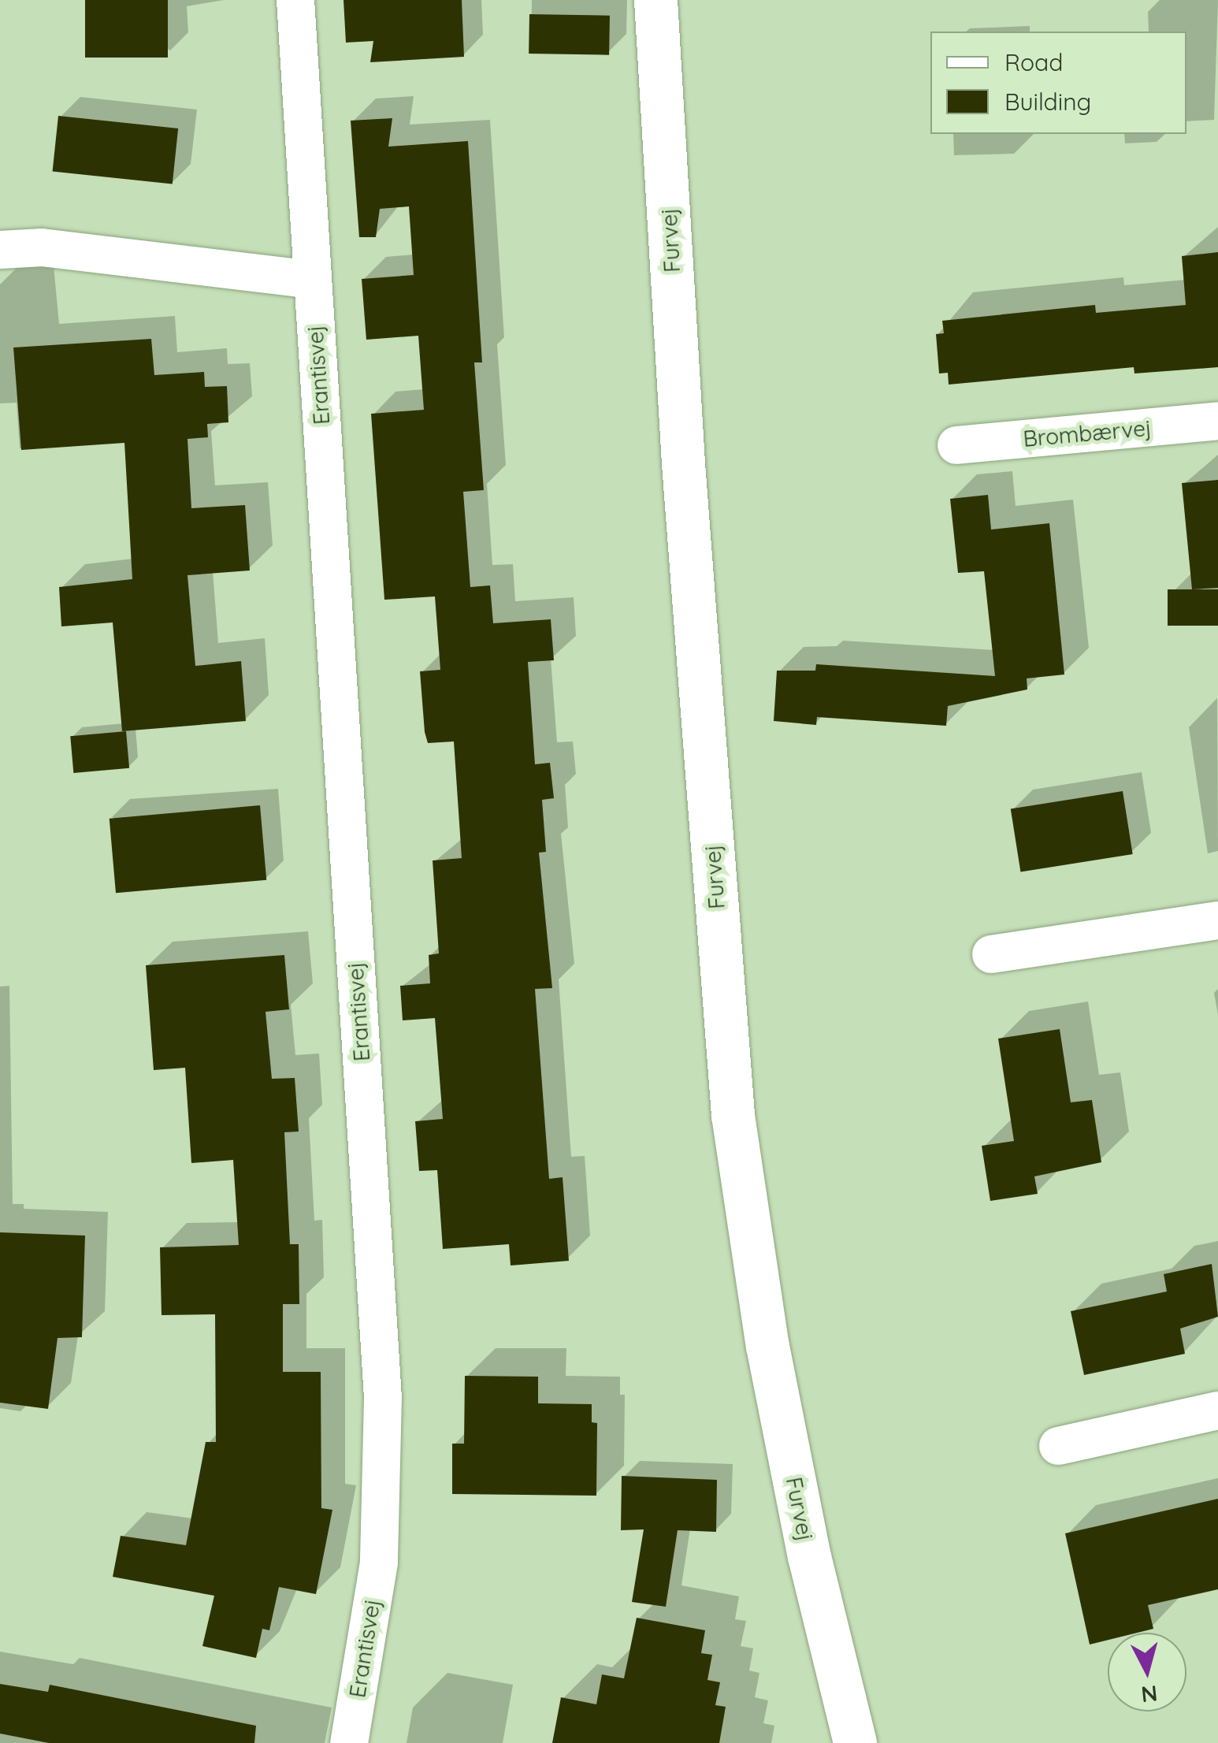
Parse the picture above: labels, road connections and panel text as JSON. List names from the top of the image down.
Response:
{
  "streets": {
    "main road": ["Furvej"],
    "street": ["Erantisvej", "Brombærvej"]
  },
  "legend": ["Road", "Building"],
  "north": "bottom"
}
